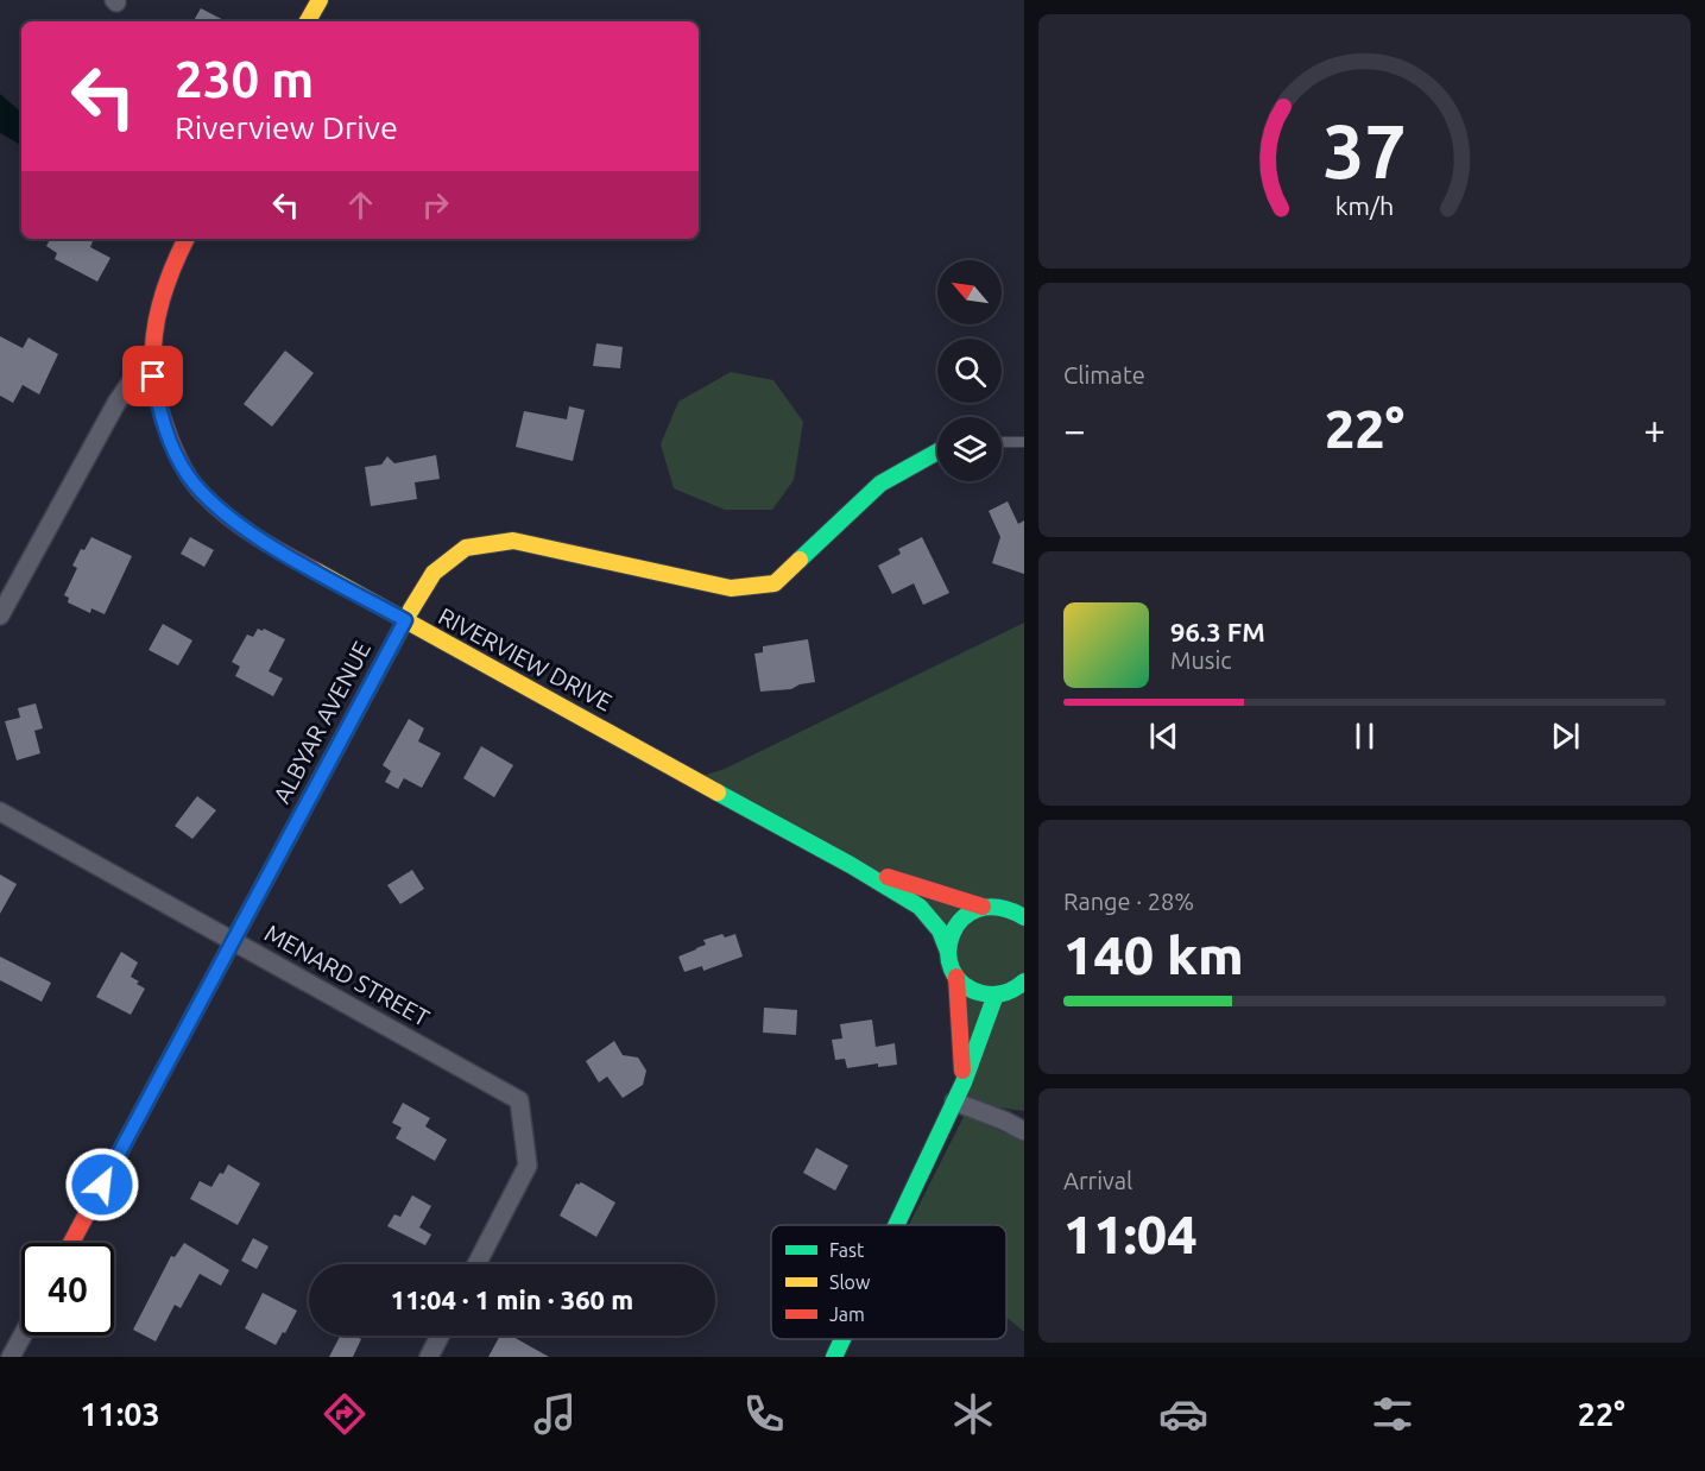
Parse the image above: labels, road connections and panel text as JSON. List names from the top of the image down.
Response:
{
  "streets": {
    "street": ["RIVERVIEW DRIVE", "ALBYAR AVENUE", "MENARD STREET"]
  },
  "crossings": [
    ["RIVERVIEW DRIVE", "ALBYAR AVENUE"],
    ["ALBYAR AVENUE", "MENARD STREET"]
  ],
  "legend": ["Fast", "Slow", "Jam"],
  "north": "top left",
  "page": {
    "turn": ["230 m", "Riverview Drive"],
    "tile": [
      "Climate",
      ["Range · 28%", "140 km"],
      ["Arrival", "11:04"]
    ],
    "heat": ["−", "22°", "+"],
    "song": ["96.3 FM", "Music"],
    "limit": "40",
    "trip": "11:04 · 1 min · 360 m",
    "tabs": ["11:03", "22°"],
    "gauge": ["37", "km/h"]
  }
}
